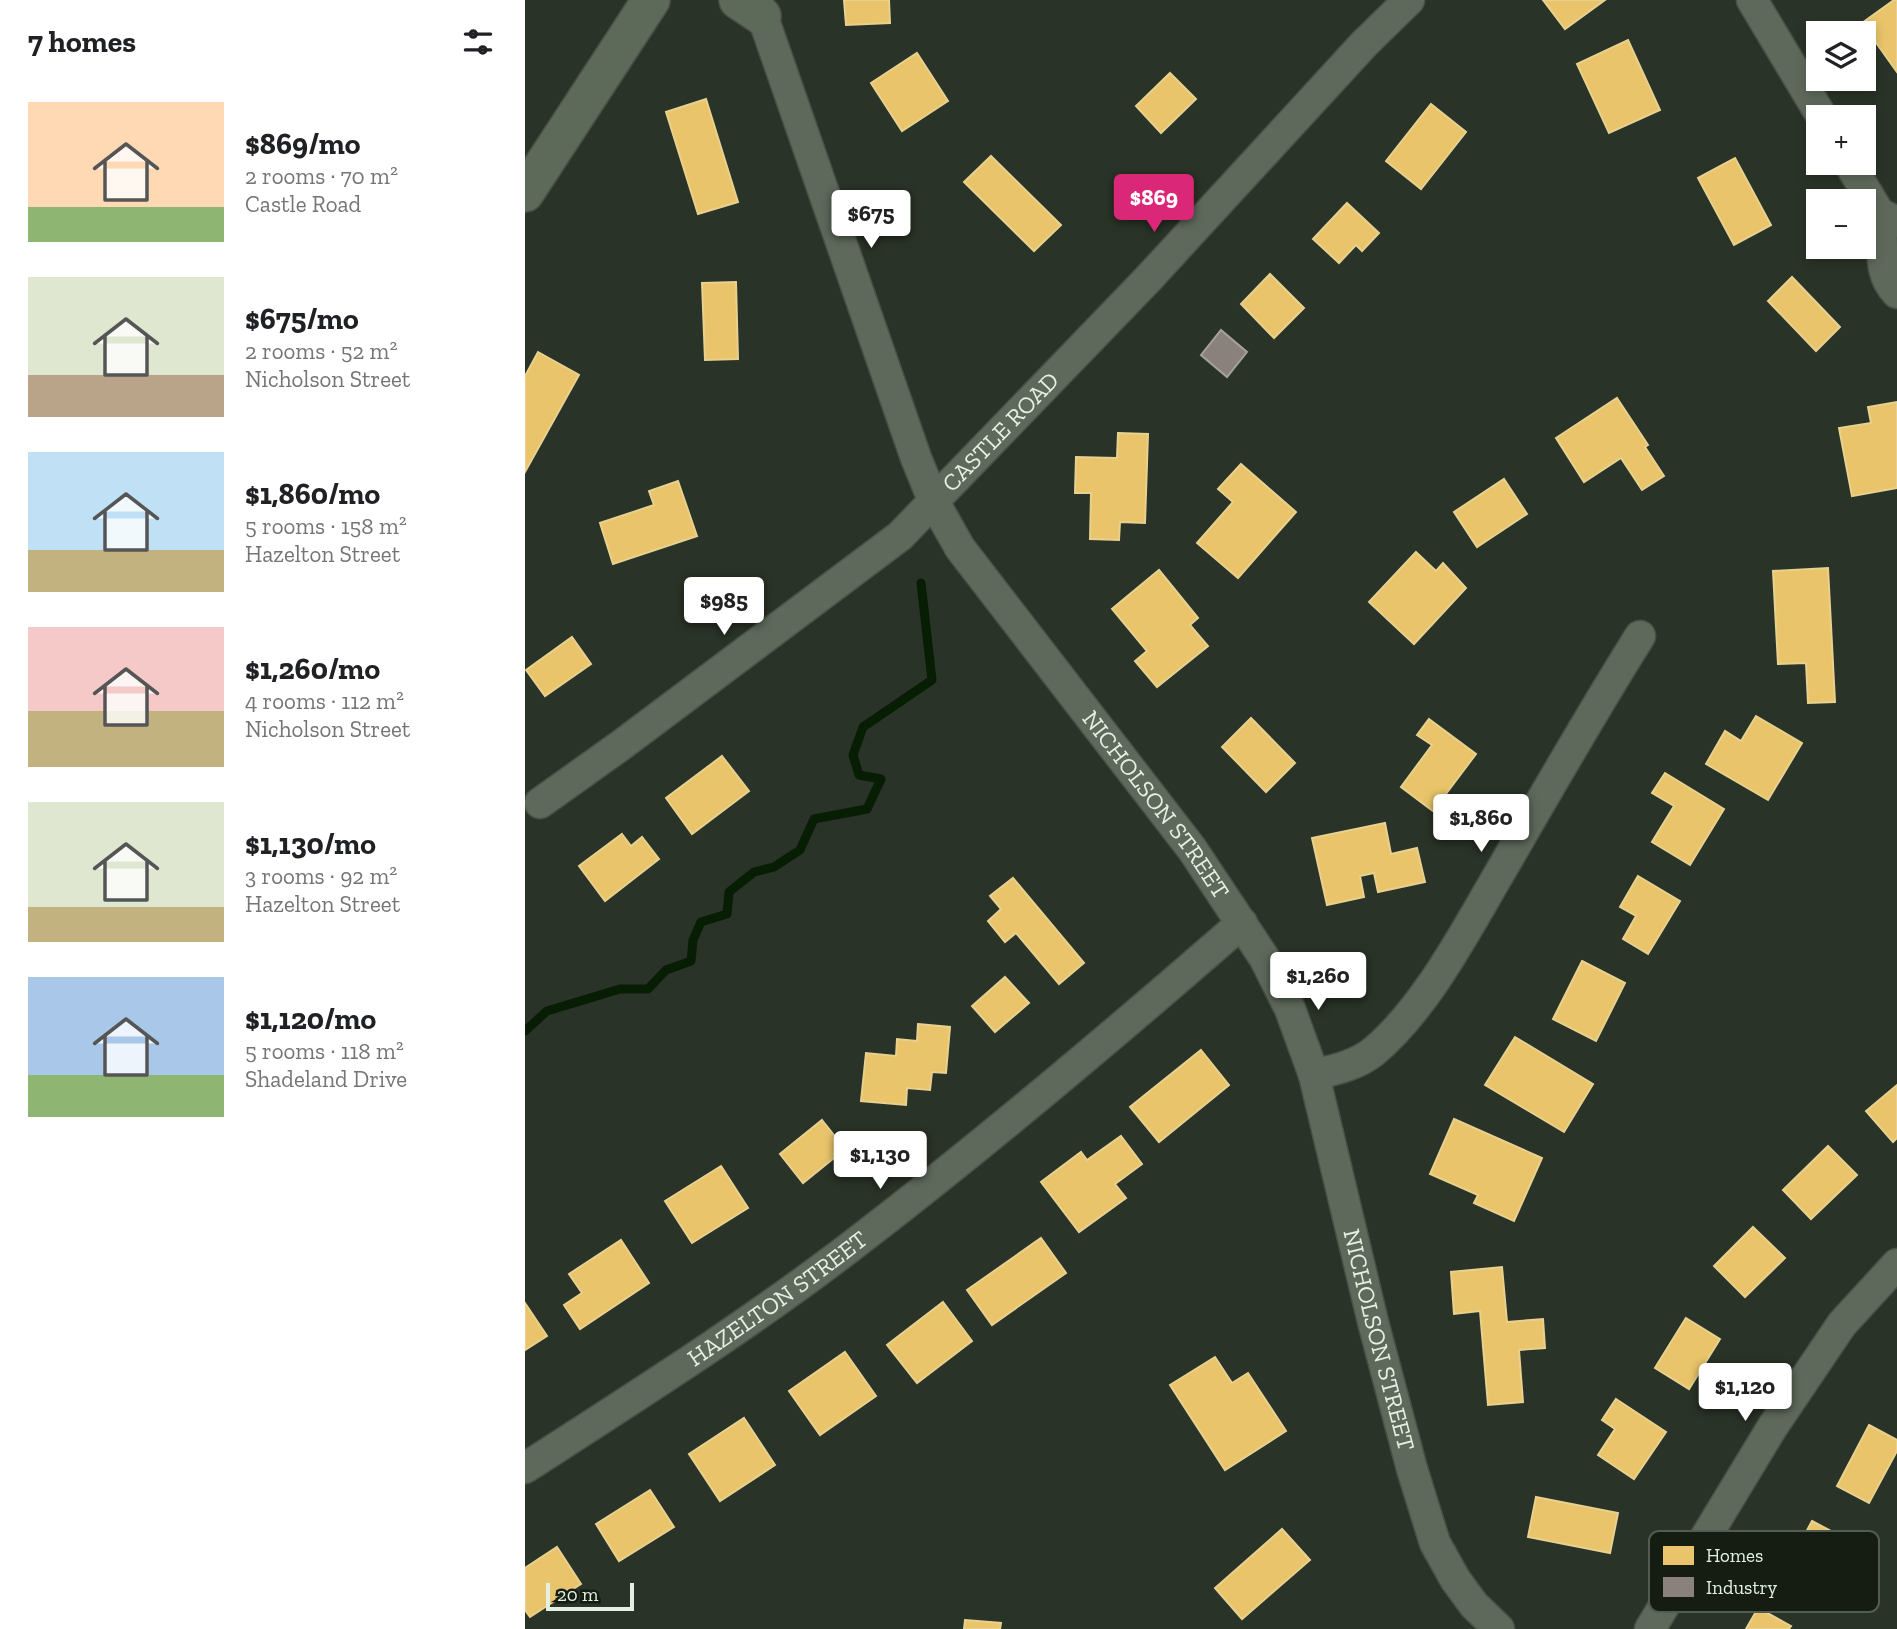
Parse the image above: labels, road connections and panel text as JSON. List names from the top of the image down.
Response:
{
  "streets": {
    "street": ["CASTLE ROAD", "NICHOLSON STREET", "HAZELTON STREET"]
  },
  "crossings": [
    ["CASTLE ROAD", "NICHOLSON STREET"],
    ["NICHOLSON STREET", "HAZELTON STREET"]
  ],
  "legend": ["Homes", "Industry"],
  "scale_bar": "20 m",
  "page": {
    "heading": "7 homes",
    "map_buttons": ["+", "−"],
    "list": [
      {
        "name": "$869/mo",
        "note": "2 rooms · 70 m² · Castle Road"
      },
      {
        "name": "$675/mo",
        "note": "2 rooms · 52 m² · Nicholson Street"
      },
      {
        "name": "$1,860/mo",
        "note": "5 rooms · 158 m² · Hazelton Street"
      },
      {
        "name": "$1,260/mo",
        "note": "4 rooms · 112 m² · Nicholson Street"
      },
      {
        "name": "$1,130/mo",
        "note": "3 rooms · 92 m² · Hazelton Street"
      },
      {
        "name": "$1,120/mo",
        "note": "5 rooms · 118 m² · Shadeland Drive"
      }
    ],
    "price": [
      "$869",
      "$675",
      "$985",
      "$1,860",
      "$1,260",
      "$1,130",
      "$1,120"
    ],
    "scale": "20 m"
  }
}
